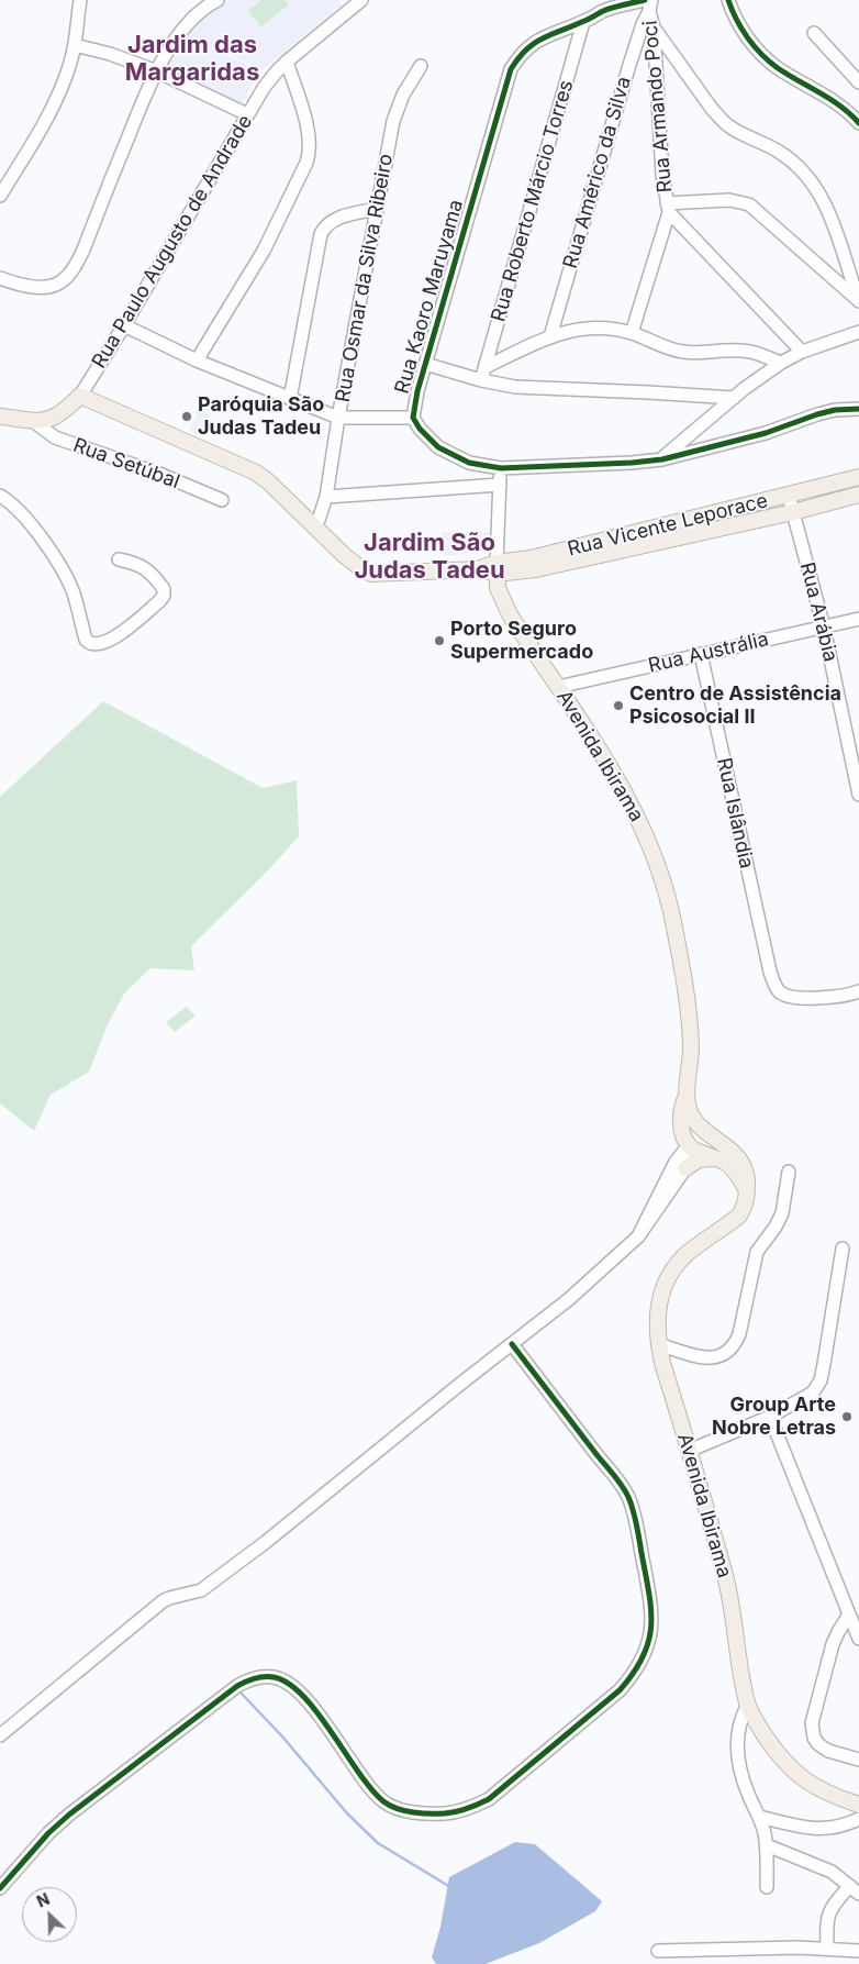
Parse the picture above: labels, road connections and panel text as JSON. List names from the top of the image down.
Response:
{
  "streets": {
    "main road": ["Rua Vicente Leporace", "Avenida Ibirama"],
    "street": [
      "Rua Armando Poci",
      "Rua Américo da Silva",
      "Rua Roberto Márcio Torres",
      "Rua Paulo Augusto de Andrade",
      "Rua Osmar da Silva Ribeiro",
      "Rua Kaoro Maruyama",
      "Rua Setúbal",
      "Rua Arábia",
      "Rua Austrália",
      "Rua Islândia"
    ]
  },
  "crossings": [
    ["Rua Armando Poci", "Rua Américo da Silva"],
    ["Rua Armando Poci", "Rua Kaoro Maruyama"],
    ["Rua Américo da Silva", "Rua Kaoro Maruyama"],
    ["Rua Roberto Márcio Torres", "Rua Kaoro Maruyama"],
    ["Rua Paulo Augusto de Andrade", "Rua Vicente Leporace"],
    ["Rua Osmar da Silva Ribeiro", "Rua Vicente Leporace"],
    ["Rua Vicente Leporace", "Rua Arábia"],
    ["Rua Vicente Leporace", "Avenida Ibirama"],
    ["Rua Arábia", "Rua Austrália"],
    ["Rua Austrália", "Avenida Ibirama"],
    ["Rua Austrália", "Rua Islândia"]
  ],
  "districts": ["Jardim das Margaridas", "Jardim São Judas Tadeu"],
  "places": [
    "Paróquia São Judas Tadeu",
    "Porto Seguro Supermercado",
    "Centro de Assistência Psicosocial II",
    "Group Arte Nobre Letras"
  ],
  "north": "top left"
}
